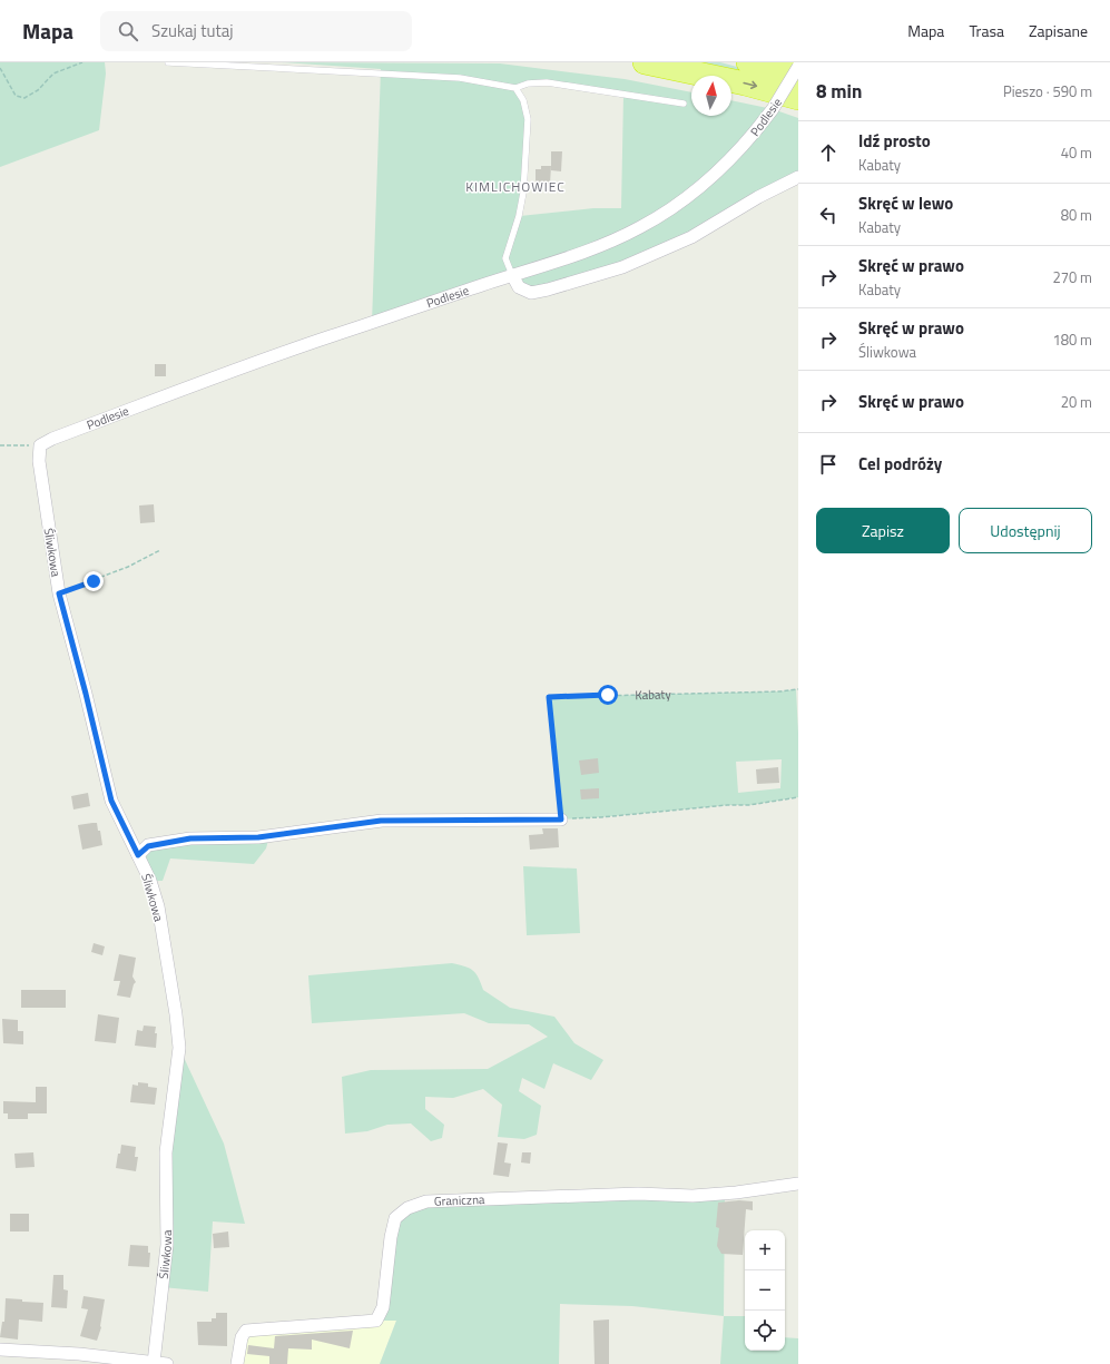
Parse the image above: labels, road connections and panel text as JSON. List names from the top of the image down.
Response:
{
  "streets": {
    "street": ["Podlesie", "Śliwkowa", "Graniczna"],
    "path": ["Kabaty"]
  },
  "crossings": [
    ["Podlesie", "Śliwkowa"]
  ],
  "districts": ["KIMLICHOWIEC"],
  "north": "top",
  "page": {
    "header": "Mapa",
    "search": "Szukaj tutaj",
    "nav": ["Mapa", "Trasa", "Zapisane"],
    "heading": ["8 min", "Pieszo · 590 m"],
    "list": [
      ["Idź prosto", "Kabaty", "40 m"],
      ["Skręć w lewo", "Kabaty", "80 m"],
      ["Skręć w prawo", "Kabaty", "270 m"],
      ["Skręć w prawo", "Śliwkowa", "180 m"],
      ["Skręć w prawo", "20 m"],
      "Cel podróży"
    ],
    "buttons": ["Zapisz", "Udostępnij"],
    "map_buttons": ["+", "−"]
  }
}
